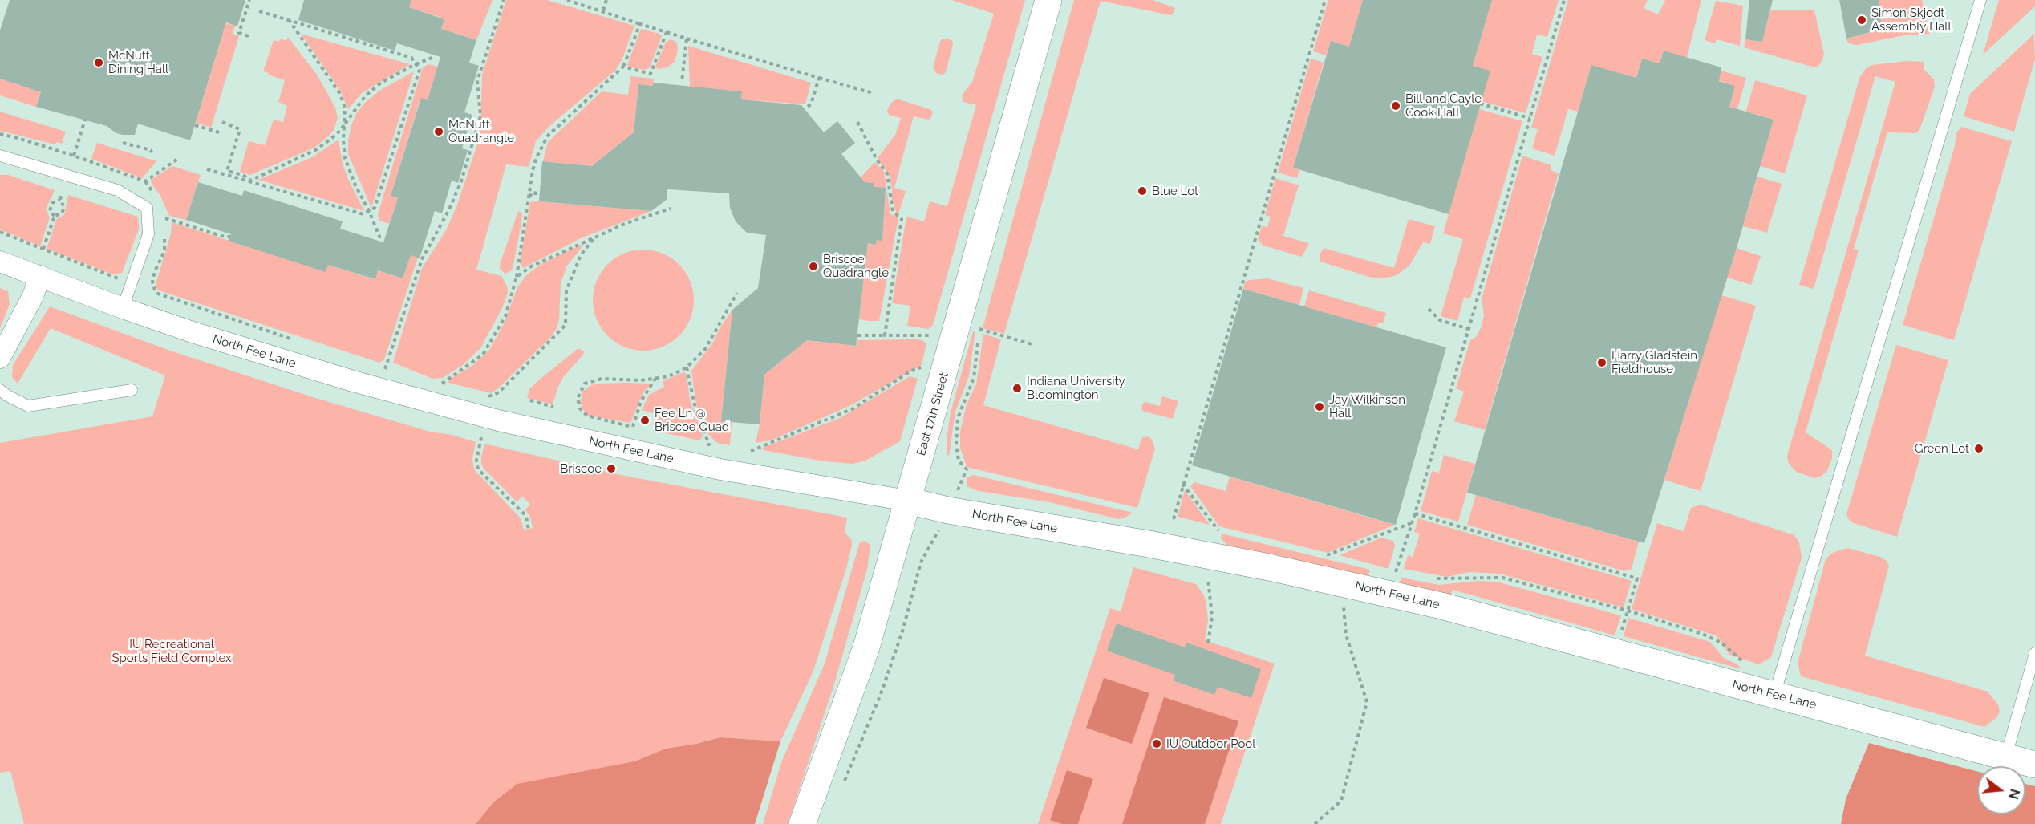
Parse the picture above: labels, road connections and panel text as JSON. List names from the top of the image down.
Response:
{
  "streets": {
    "street": ["North Fee Lane", "East 17th Street"]
  },
  "crossings": [
    ["North Fee Lane", "East 17th Street"]
  ],
  "parks": ["IU Recreational Sports Field Complex"],
  "places": [
    "Simon Skjodt Assembly Hall",
    "McNutt Dining Hall",
    "Bill and Gayle Cook Hall",
    "McNutt Quadrangle",
    "Blue Lot",
    "Briscoe Quadrangle",
    "Harry Gladstein Fieldhouse",
    "Indiana University Bloomington",
    "Jay Wilkinson Hall",
    "Fee Ln @ Briscoe Quad",
    "Green Lot",
    "Briscoe",
    "IU Outdoor Pool"
  ],
  "north": "right"
}
